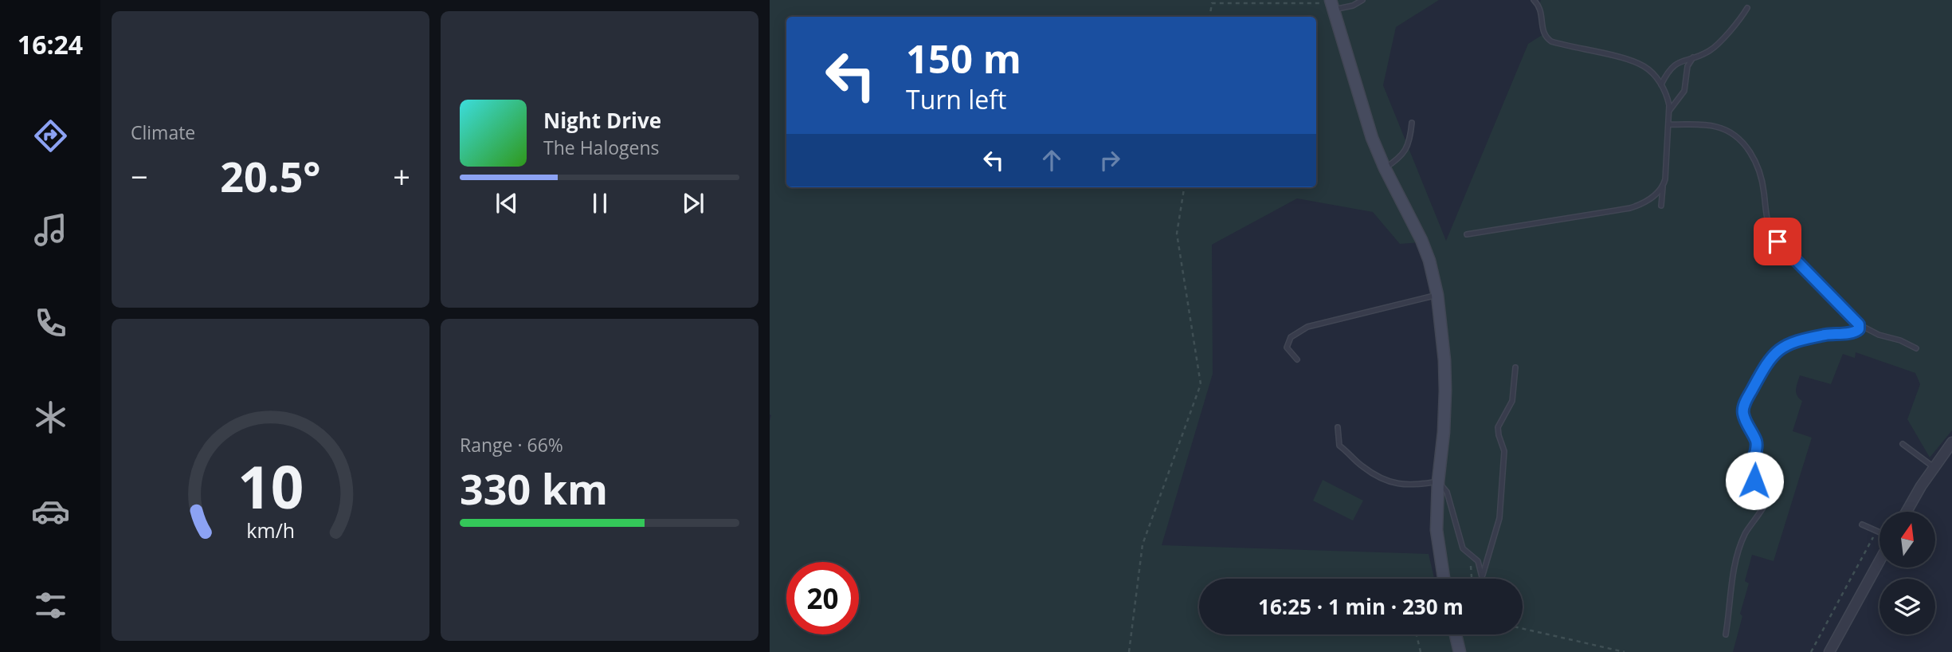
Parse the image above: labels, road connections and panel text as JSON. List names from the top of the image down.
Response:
{
  "north": "top",
  "page": {
    "tabs": "16:24",
    "tile": [
      "Climate",
      ["Range · 66%", "330 km"]
    ],
    "turn": ["150 m", "Turn left"],
    "song": ["Night Drive", "The Halogens"],
    "heat": ["−", "20.5°", "+"],
    "limit": "20",
    "trip": "16:25 · 1 min · 230 m",
    "gauge": ["10", "km/h"]
  }
}
